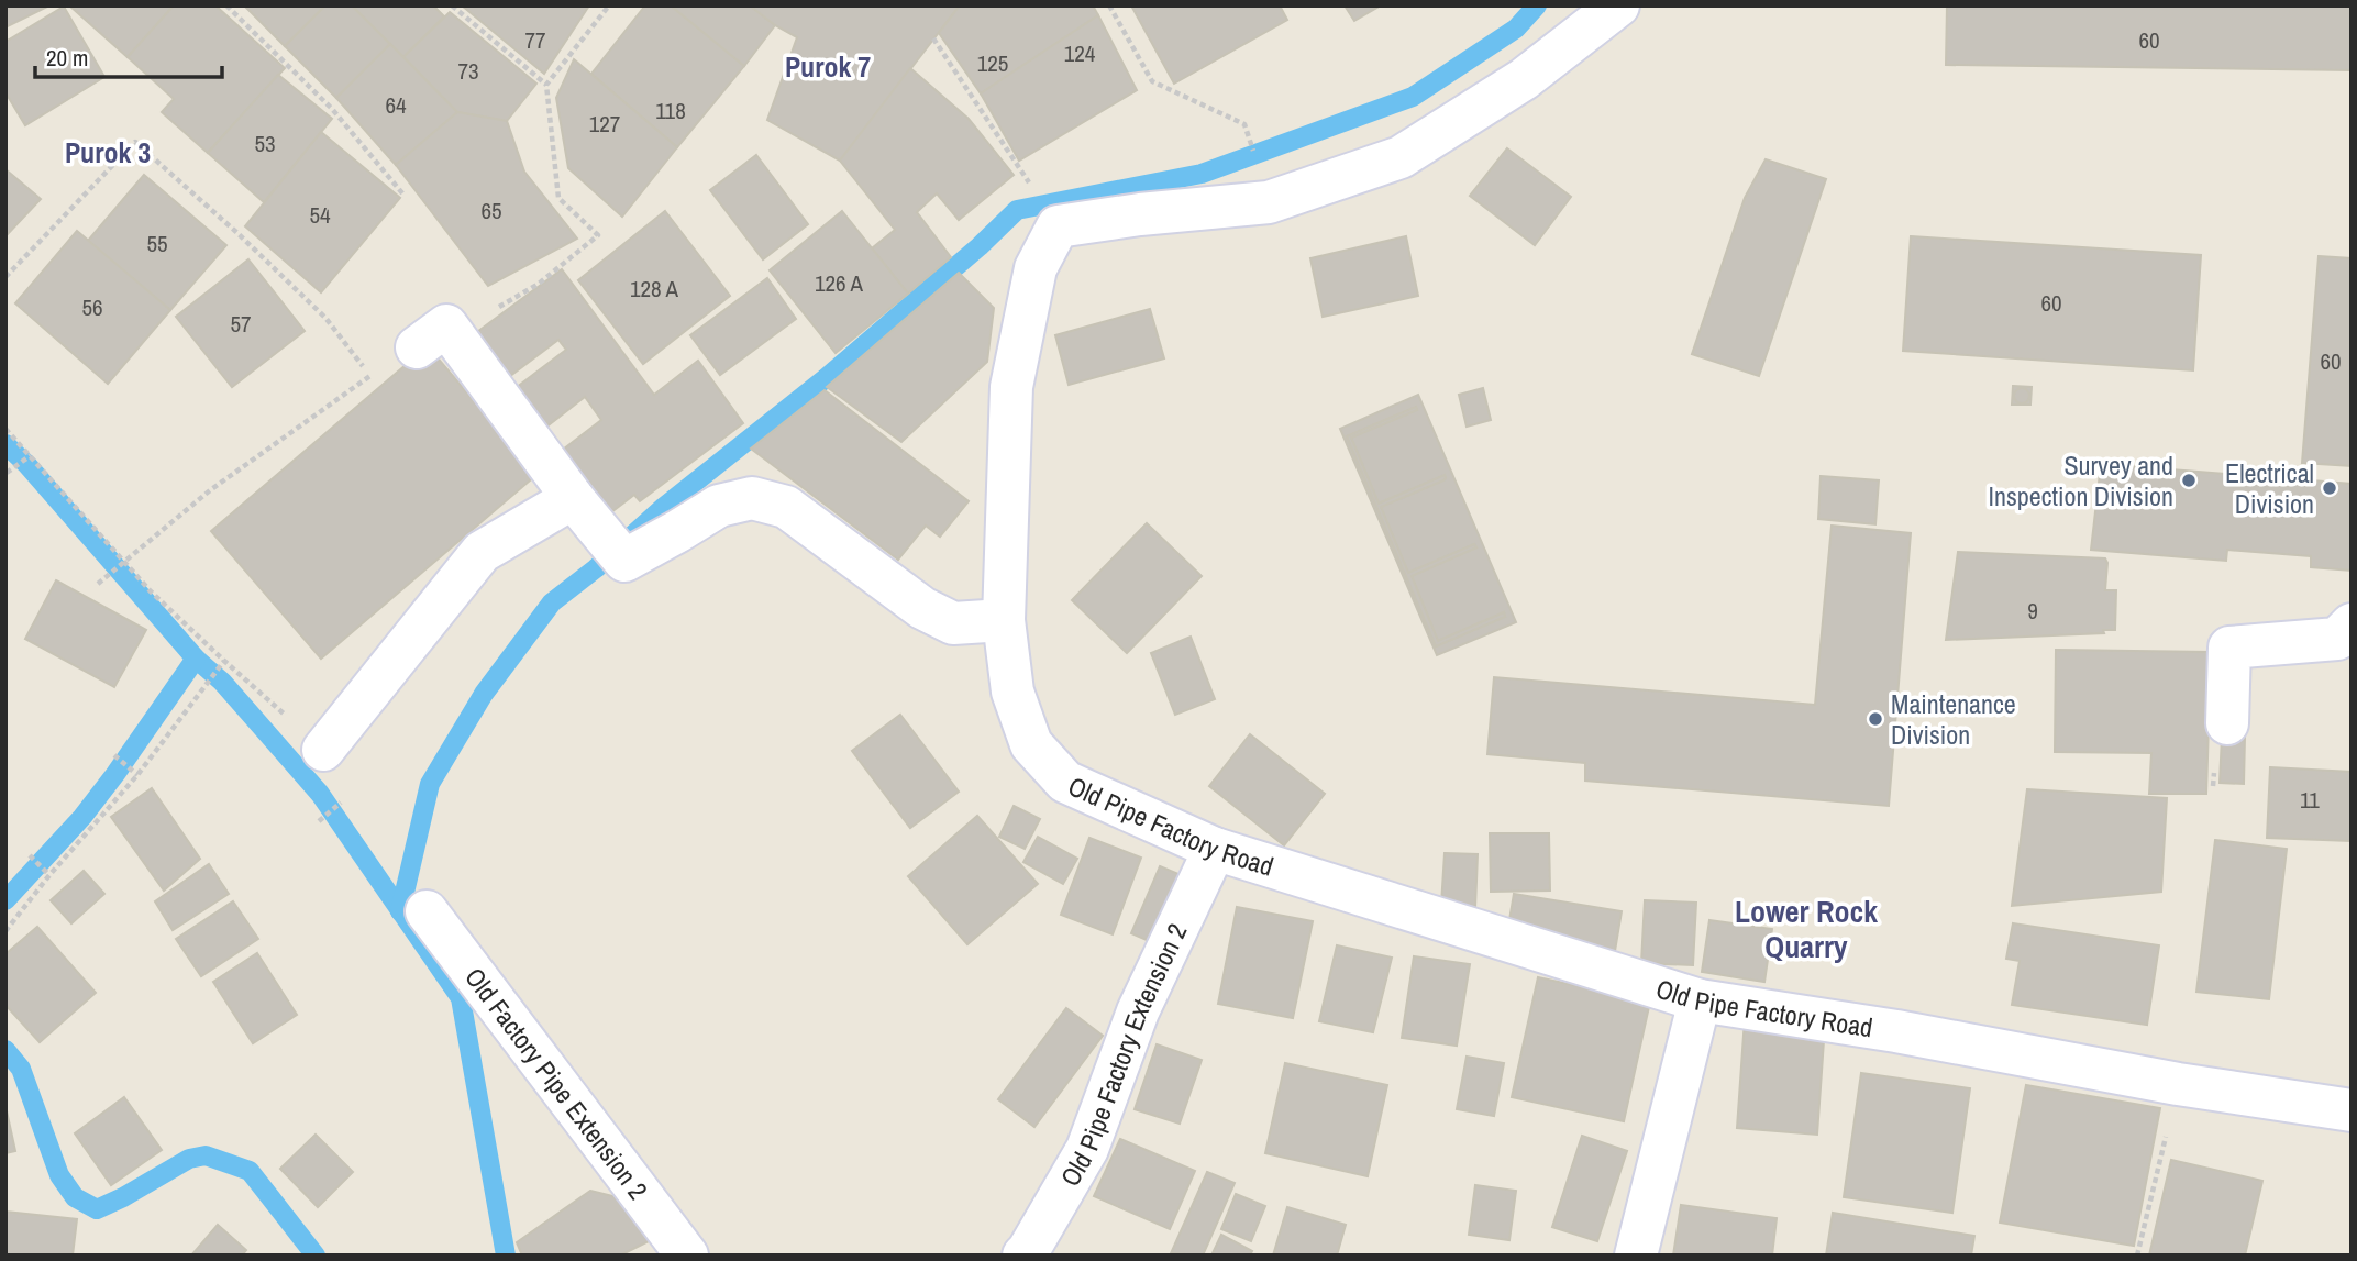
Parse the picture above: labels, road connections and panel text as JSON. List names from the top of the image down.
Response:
{
  "streets": {
    "street": ["Old Pipe Factory Road", "Old Pipe Factory Extension 2", "Old Factory Pipe Extension 2"]
  },
  "crossings": [
    ["Old Pipe Factory Road", "Old Pipe Factory Extension 2"]
  ],
  "districts": ["Purok 7", "Purok 3", "Lower Rock Quarry"],
  "places": ["Survey and Inspection Division", "Electrical Division", "Maintenance Division"],
  "house_numbers": [
    "77",
    "60",
    "124",
    "125",
    "73",
    "64",
    "118",
    "127",
    "53",
    "65",
    "54",
    "55",
    "126 A",
    "128 A",
    "60",
    "56",
    "57",
    "60",
    "9",
    "11"
  ],
  "scale_bar": "20 m"
}
